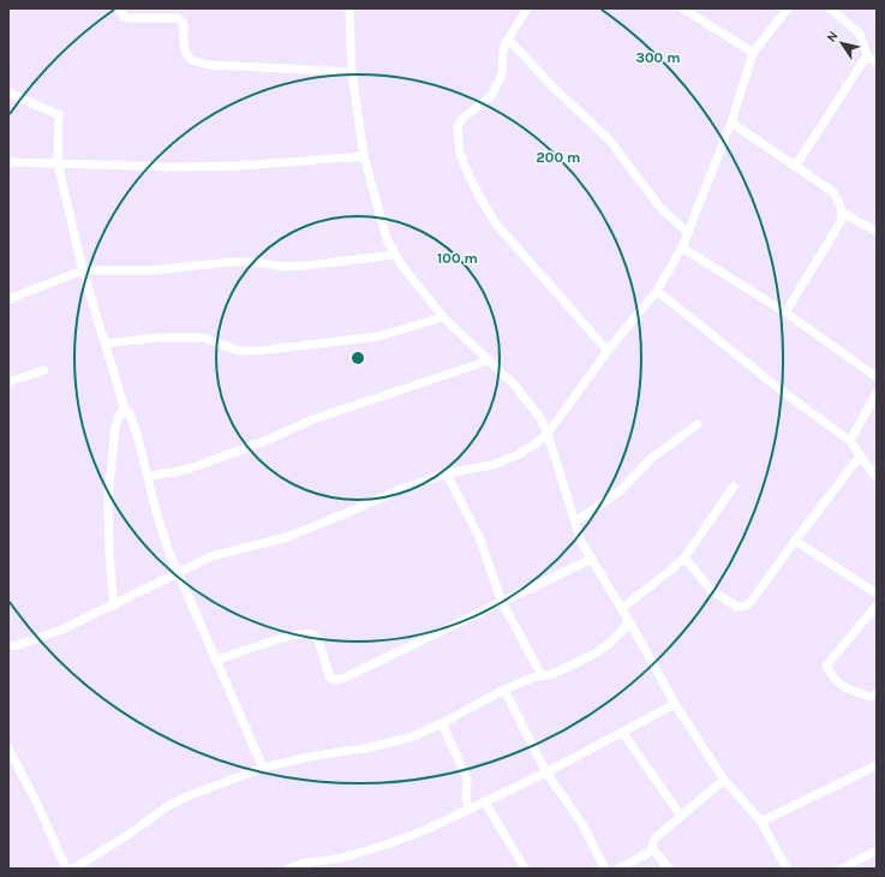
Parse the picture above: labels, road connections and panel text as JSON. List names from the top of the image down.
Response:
{
  "north": "top left",
  "rings": ["300 m", "200 m", "100 m"]
}
